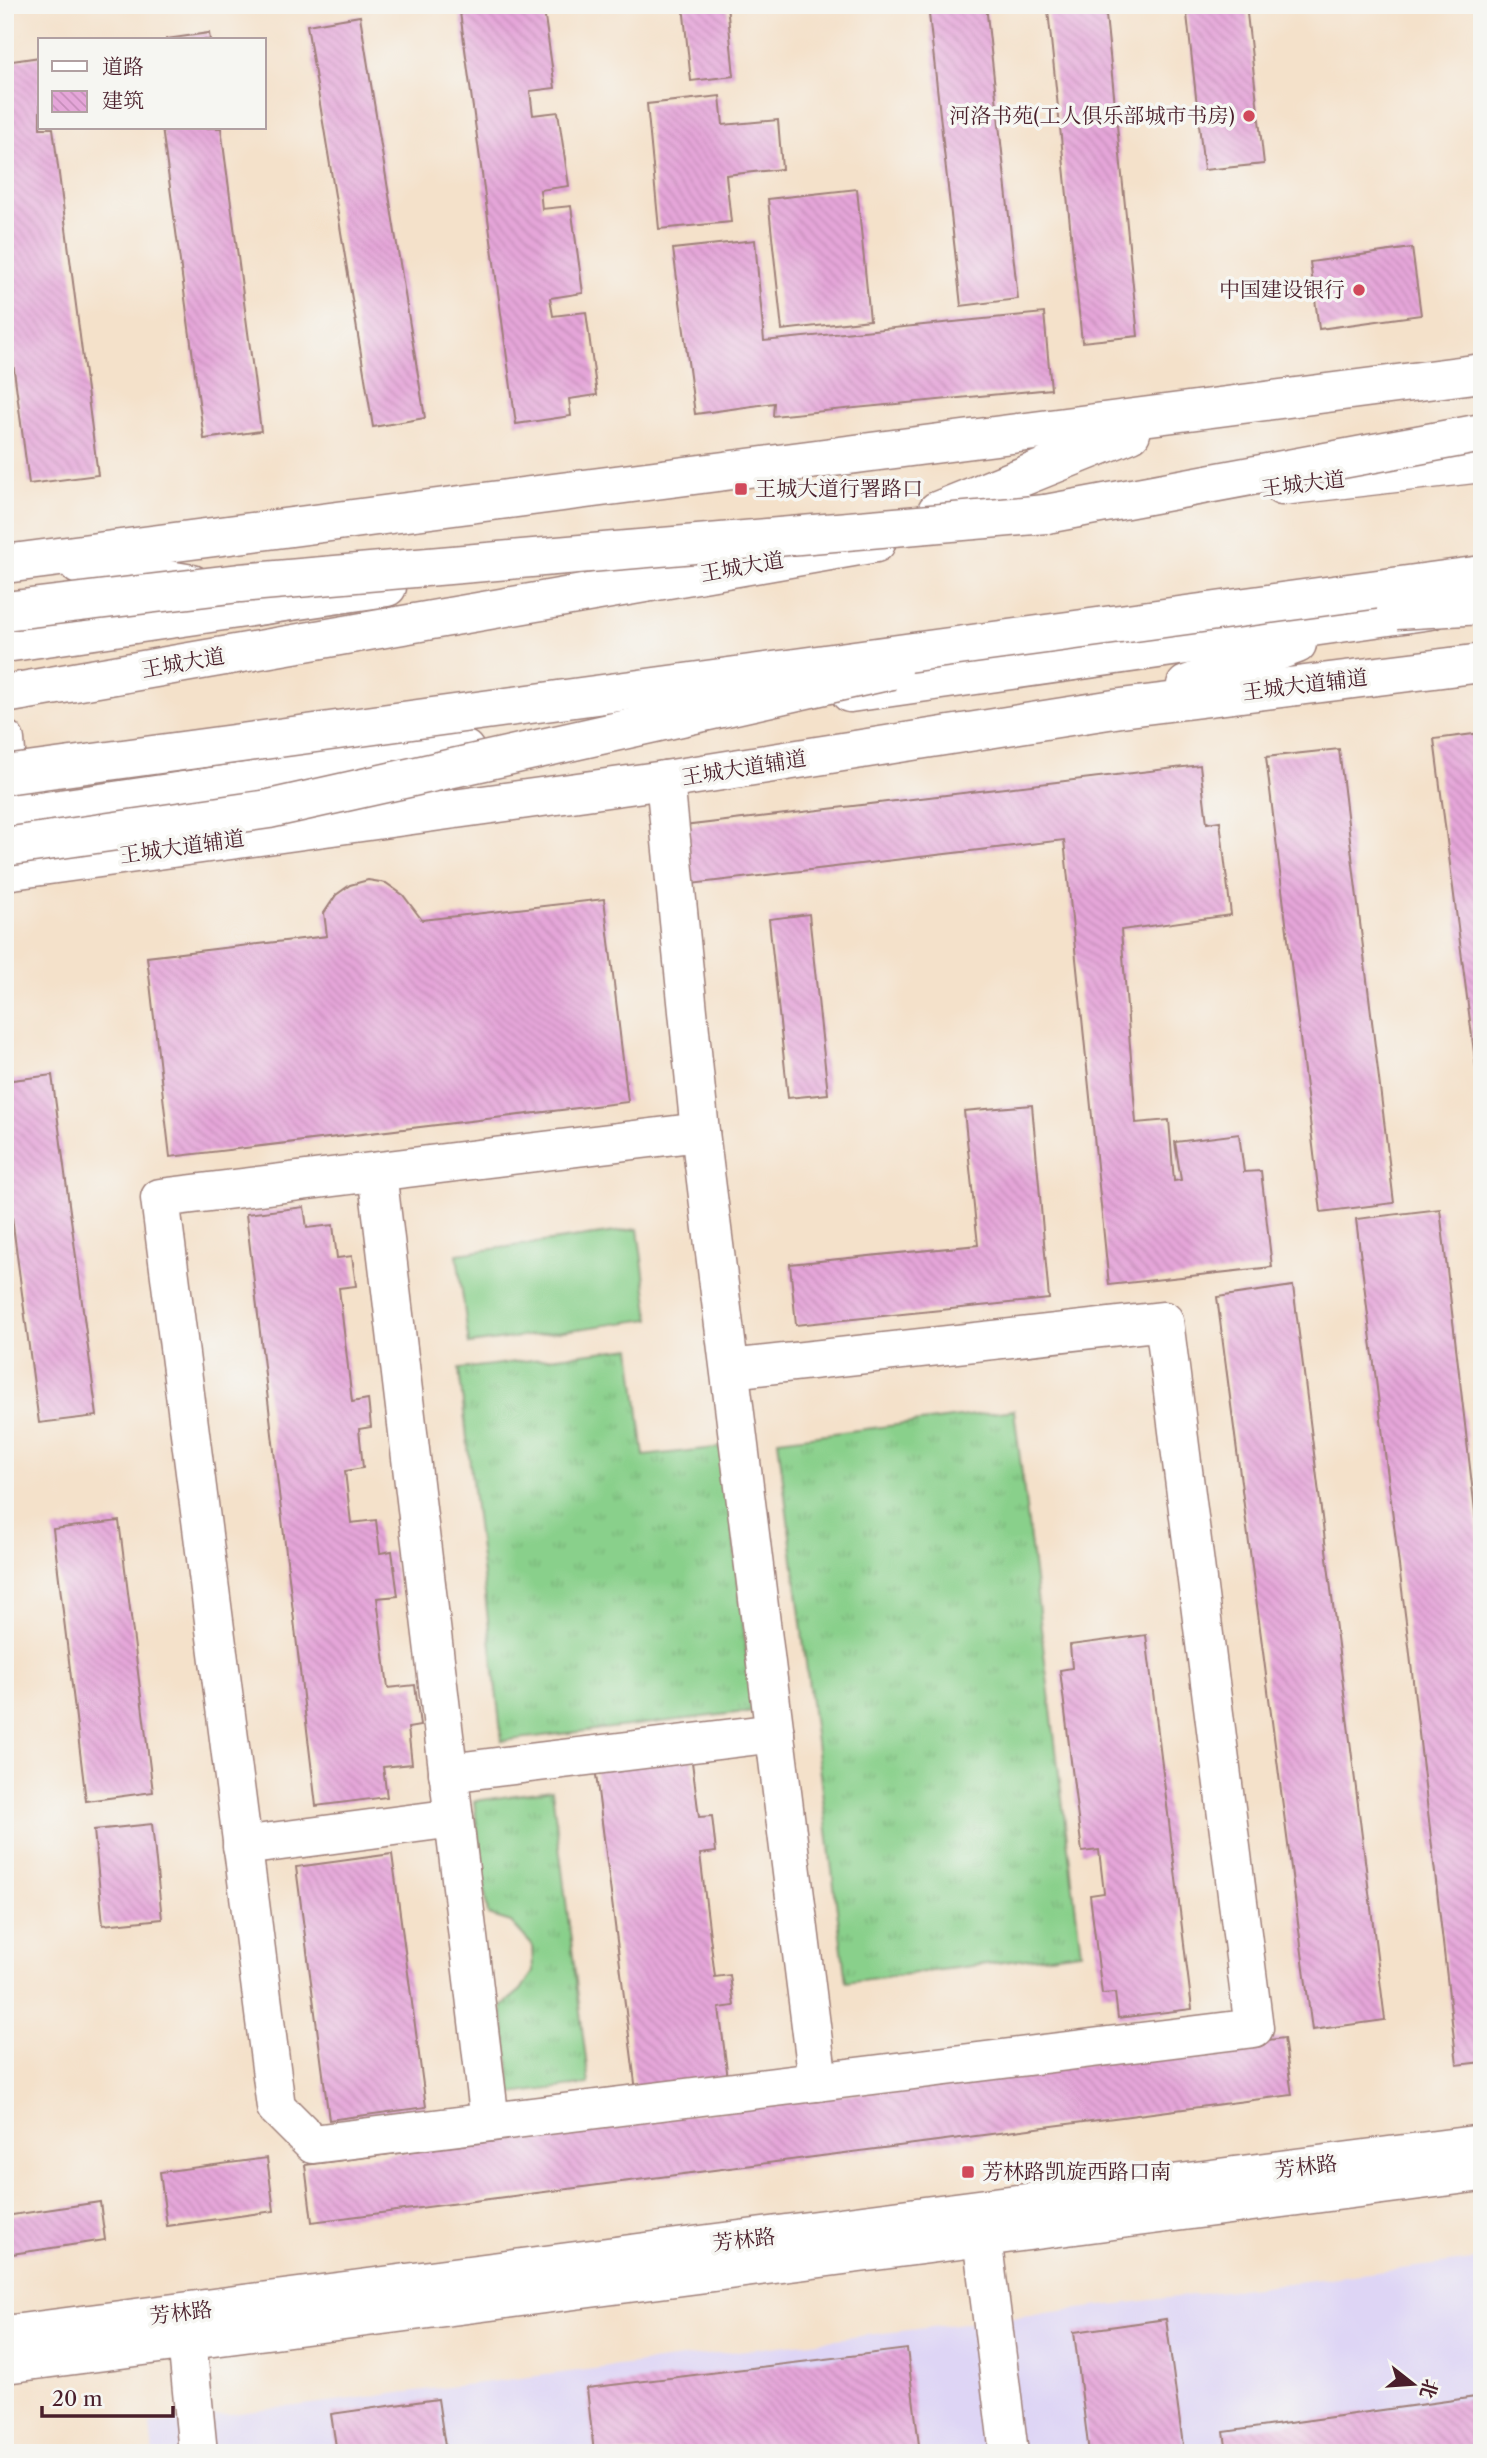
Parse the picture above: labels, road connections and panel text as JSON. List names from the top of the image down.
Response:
{
  "streets": {
    "main road": ["王城大道", "王城大道辅道", "芳林路"]
  },
  "places": {
    "other": ["河洛书苑(工人俱乐部城市书房)", "中国建设银行"],
    "transit": ["王城大道行署路口", "芳林路凯旋西路口南"]
  },
  "legend": ["道路", "建筑"],
  "scale_bar": "20 m",
  "north": "right"
}
